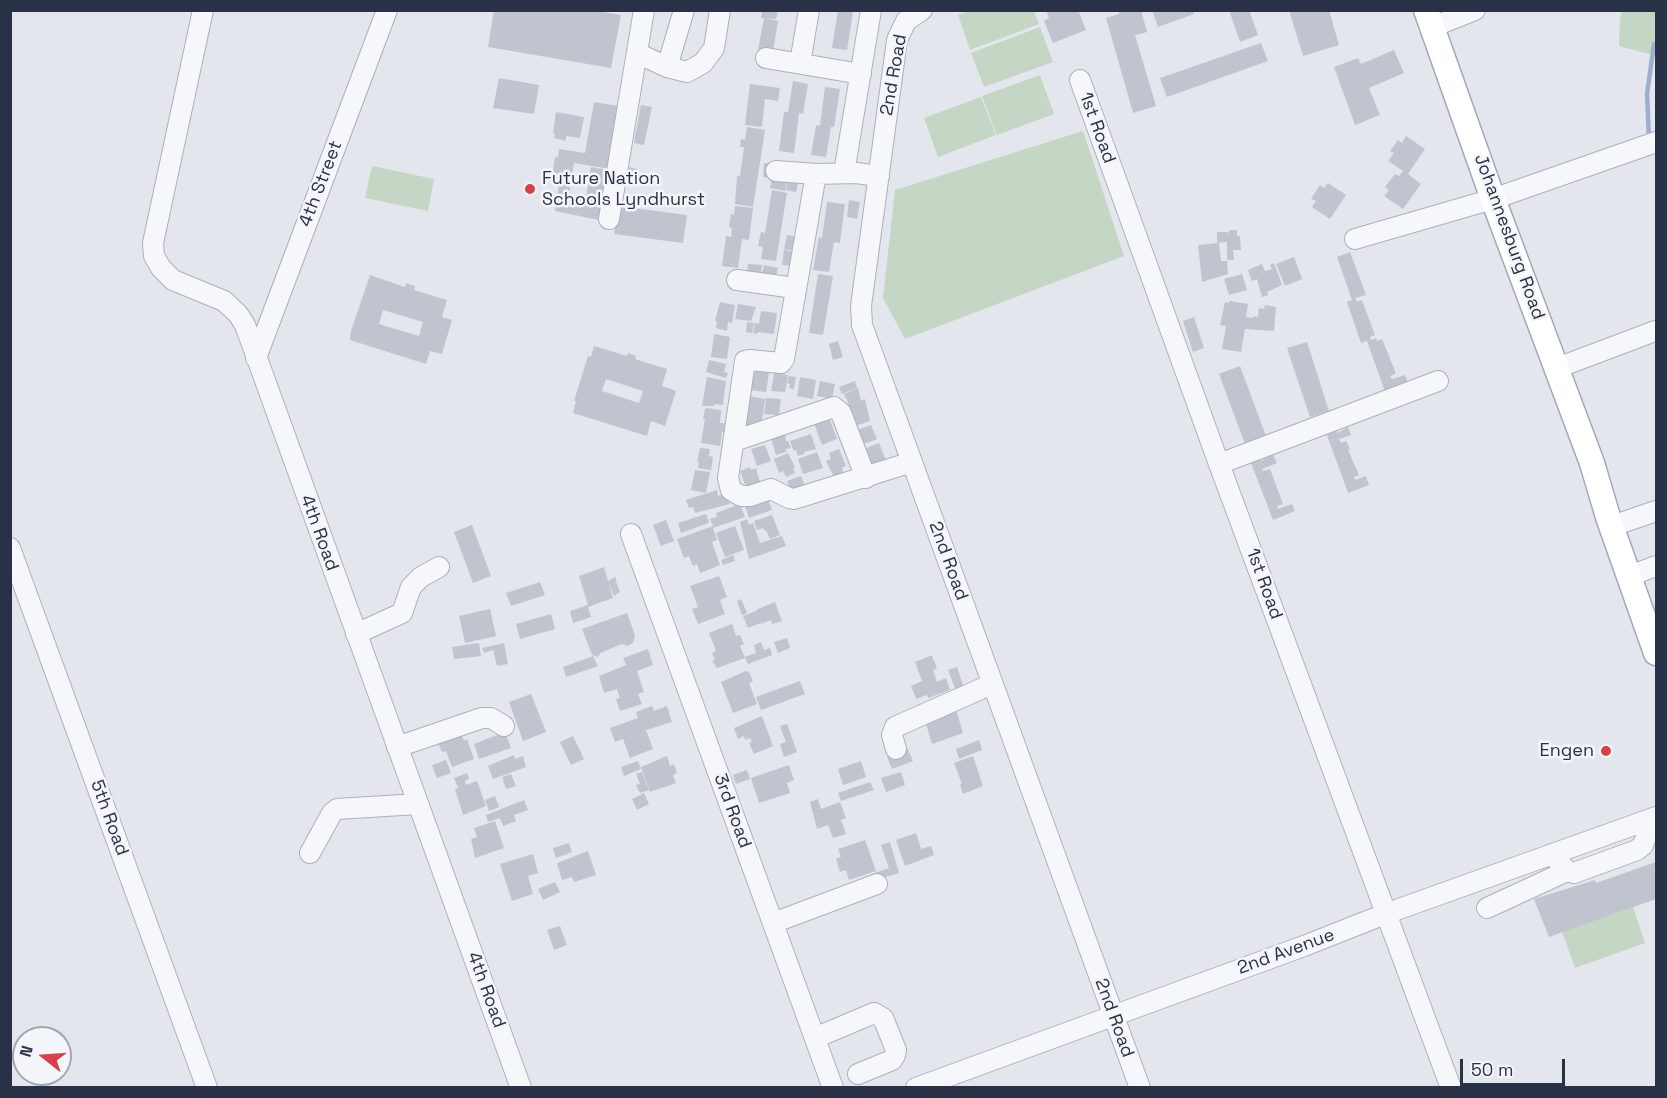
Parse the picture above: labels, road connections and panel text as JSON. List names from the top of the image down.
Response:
{
  "streets": {
    "main road": ["Johannesburg Road"],
    "street": [
      "2nd Road",
      "1st Road",
      "4th Street",
      "4th Road",
      "3rd Road",
      "5th Road",
      "2nd Avenue"
    ]
  },
  "crossings": [
    ["2nd Road", "2nd Avenue"],
    ["1st Road", "2nd Avenue"],
    ["4th Street", "4th Road"]
  ],
  "places": ["Future Nation Schools Lyndhurst", "Engen"],
  "scale_bar": "50 m",
  "north": "left"
}
